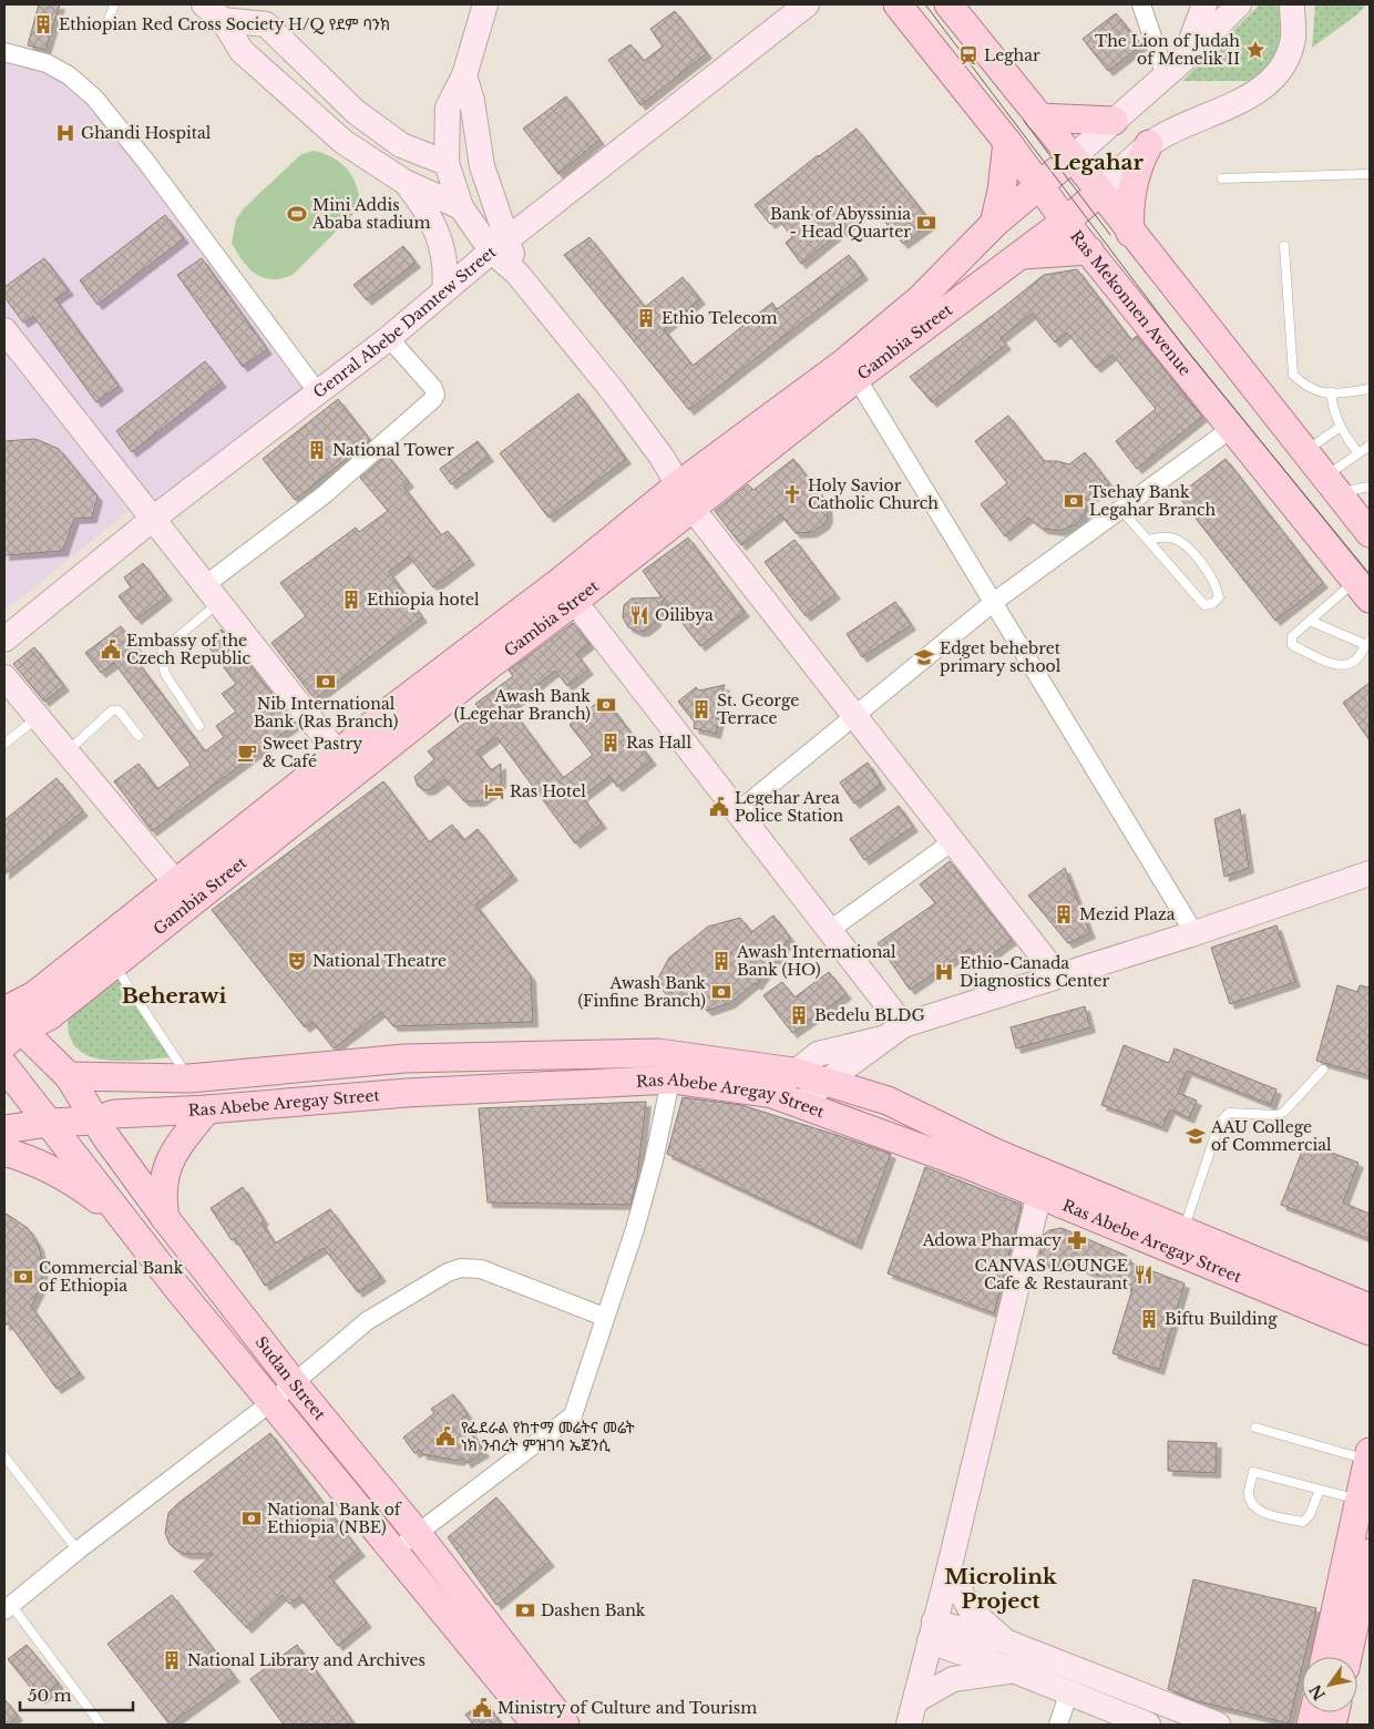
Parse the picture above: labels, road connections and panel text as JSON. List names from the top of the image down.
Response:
{
  "streets": {
    "main road": [
      "Ras Mekonnen Avenue",
      "Genral Abebe Damtew Street",
      "Gambia Street",
      "Ras Abebe Aregay Street",
      "Sudan Street"
    ]
  },
  "crossings": [
    ["Ras Mekonnen Avenue", "Gambia Street"],
    ["Gambia Street", "Sudan Street"],
    ["Ras Abebe Aregay Street", "Sudan Street"]
  ],
  "districts": ["Legahar", "Beherawi", "Microlink Project"],
  "places": {
    "building": [
      "Ethiopian Red Cross Society H/Q የደም ባንክ",
      "Ethio Telecom",
      "National Tower",
      "Ethiopia hotel",
      "St. George Terrace",
      "Ras Hall",
      "Mezid Plaza",
      "Awash International Bank (HO)",
      "Bedelu BLDG",
      "Biftu Building",
      "National Library and Archives"
    ],
    "place": ["The Lion of Judah of Menelik II"],
    "station": ["Leghar"],
    "hospital": ["Ghandi Hospital", "Ethio-Canada Diagnostics Center"],
    "sports": ["Mini Addis Ababa stadium"],
    "bank": [
      "Bank of Abyssinia - Head Quarter",
      "Tsehay Bank Legahar Branch",
      "Nib International Bank (Ras Branch)",
      "Awash Bank (Legehar Branch)",
      "Awash Bank (Finfine Branch)",
      "Commercial Bank of Ethiopia",
      "National Bank of Ethiopia (NBE)",
      "Dashen Bank"
    ],
    "church": ["Holy Savior Catholic Church"],
    "restaurant": ["Oilibya", "CANVAS LOUNGE Cafe & Restaurant"],
    "public building": [
      "Embassy of the Czech Republic",
      "Legehar Area Police Station",
      "የፌደራል የከተማ መሬትና መሬት ነክ ንብረት ምዝገባ ኤጀንሲ",
      "Ministry of Culture and Tourism"
    ],
    "school or university": ["Edget behebret primary school", "AAU College of Commercial"],
    "cafe": ["Sweet Pastry & Café"],
    "hotel": ["Ras Hotel"],
    "theatre": ["National Theatre"],
    "pharmacy": ["Adowa Pharmacy"]
  },
  "scale_bar": "50 m",
  "north": "bottom left"
}
